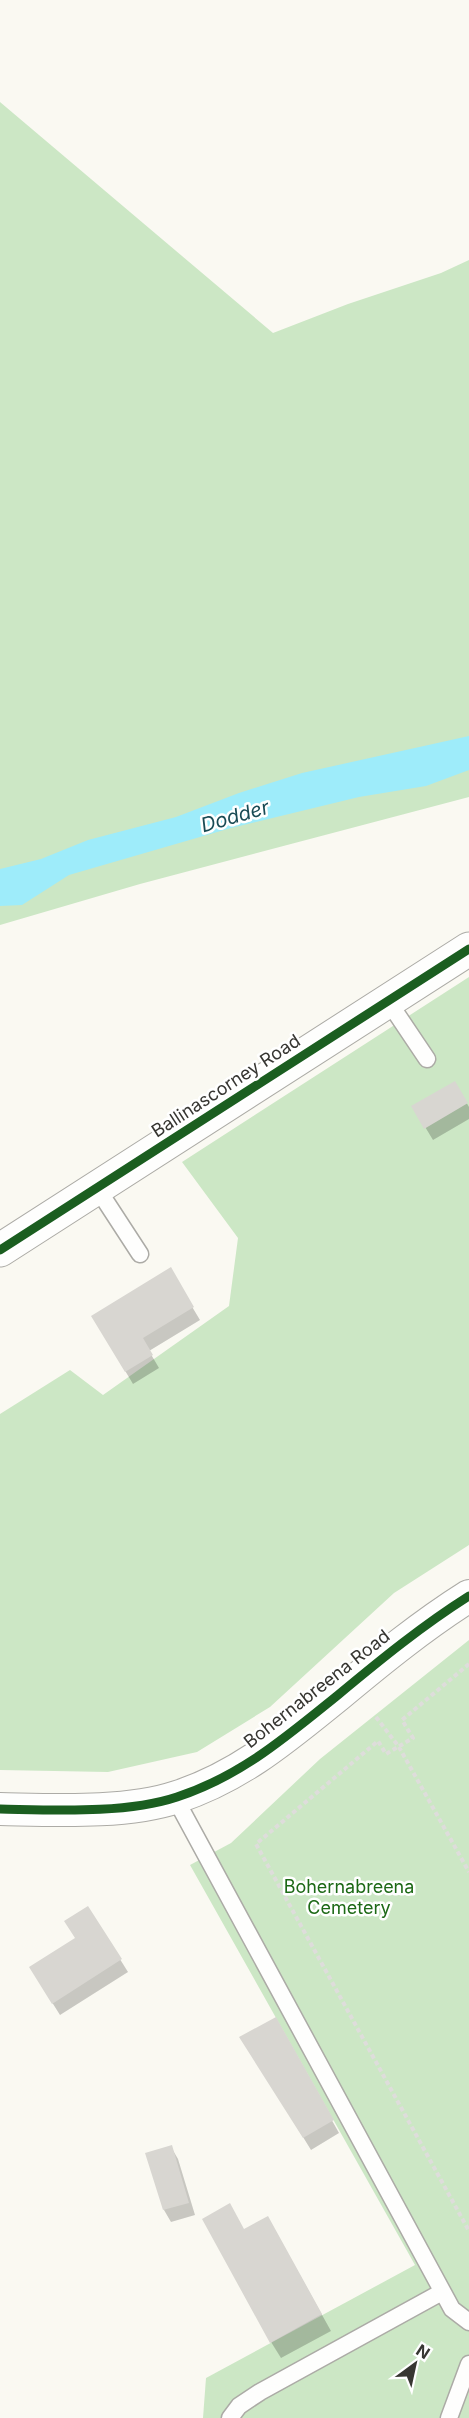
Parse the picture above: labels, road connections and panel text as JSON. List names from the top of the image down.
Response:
{
  "streets": {
    "main road": ["Ballinascorney Road"],
    "street": ["Bohernabreena Road"]
  },
  "water": ["Dodder"],
  "parks": ["Bohernabreena Cemetery"],
  "north": "top right"
}
